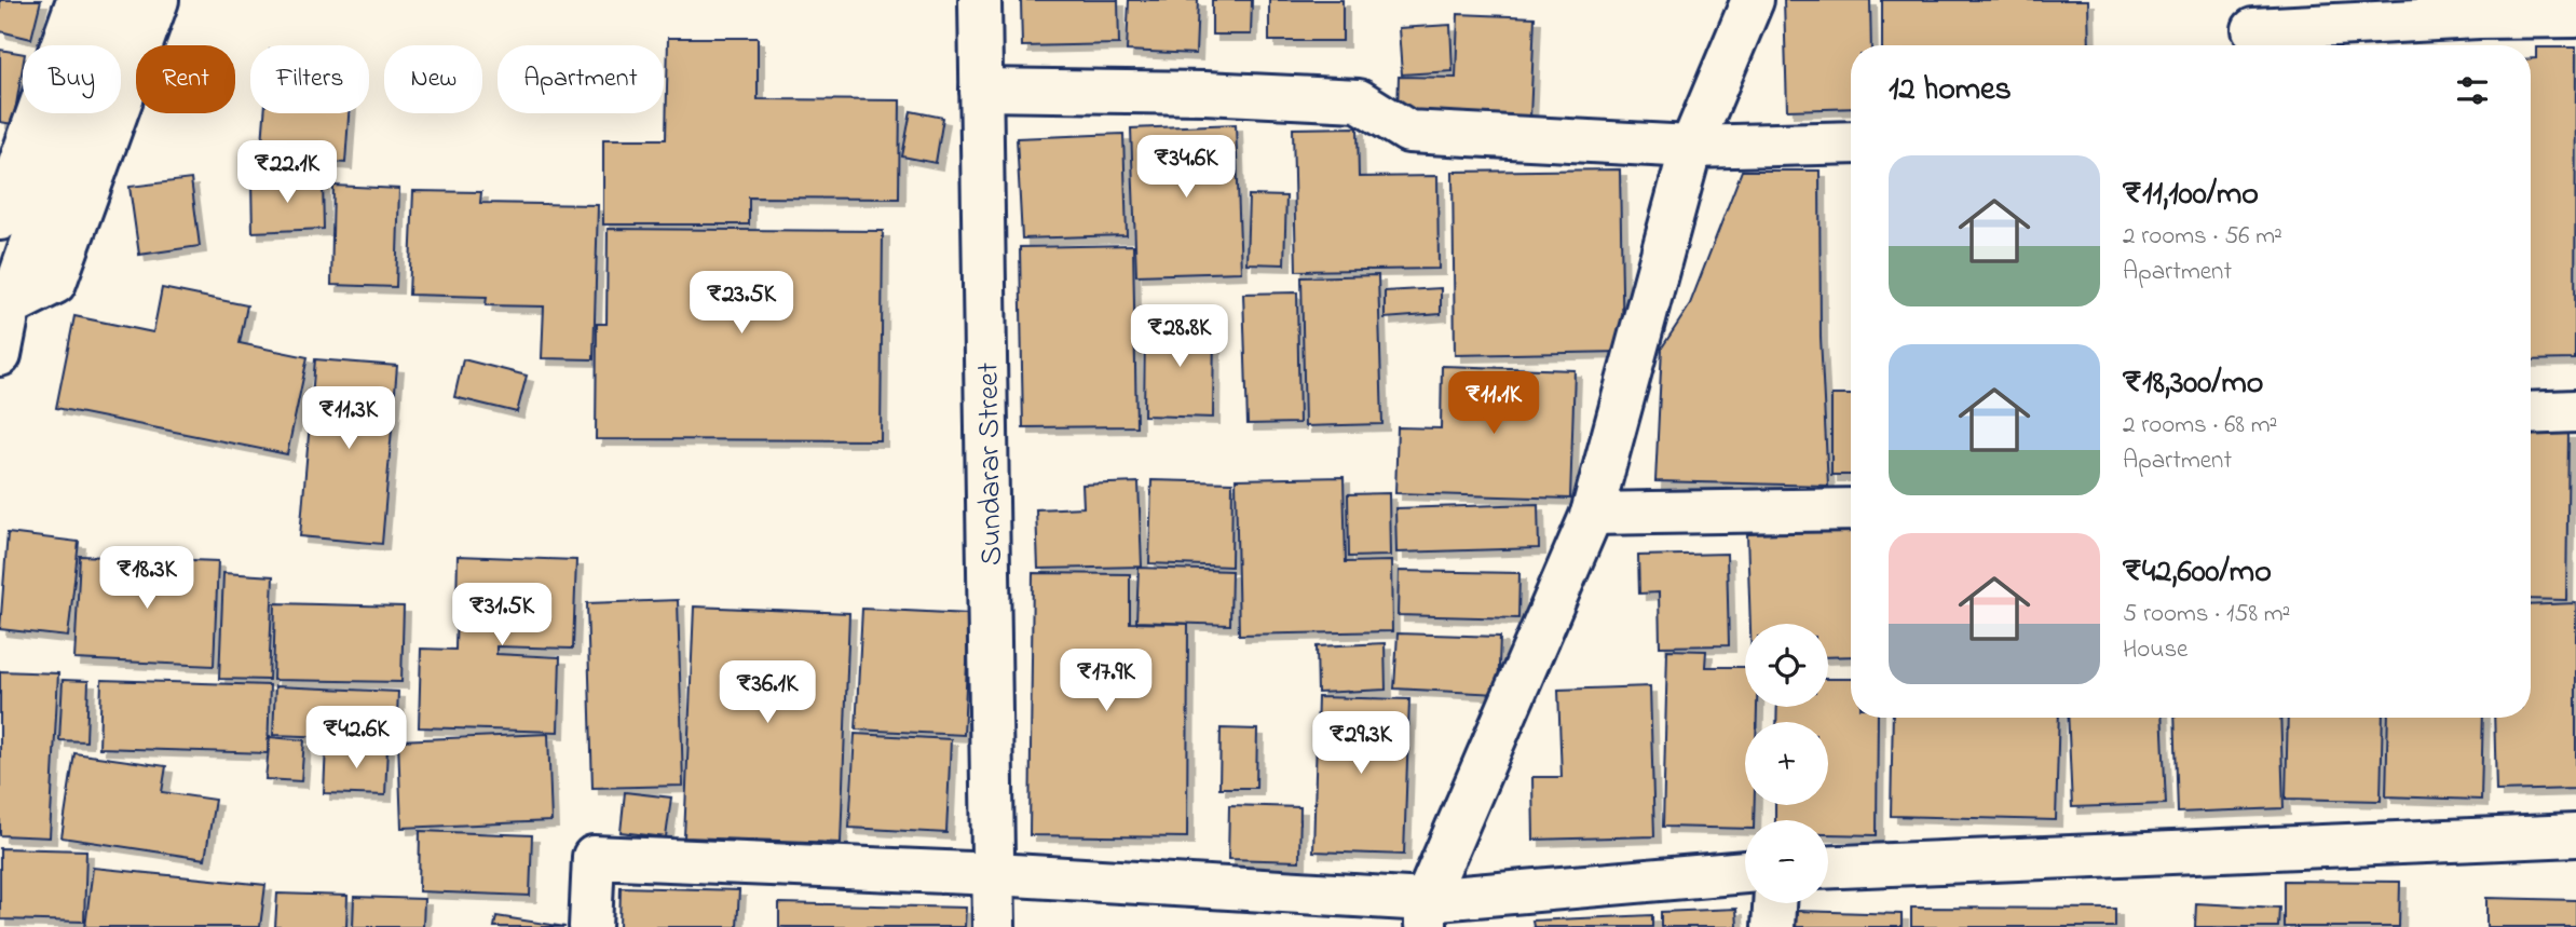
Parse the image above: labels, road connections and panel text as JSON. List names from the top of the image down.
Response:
{
  "streets": {
    "street": ["Sundarar Street"]
  },
  "page": {
    "chip": [
      "Buy",
      "Rent",
      "Filters",
      "New",
      "Apartment"
    ],
    "heading": "12 homes",
    "price": [
      "₹34.6K",
      "₹22.1K",
      "₹23.5K",
      "₹28.8K",
      "₹11.1K",
      "₹11.3K",
      "₹18.3K",
      "₹31.5K",
      "₹17.9K",
      "₹36.1K",
      "₹42.6K",
      "₹29.3K"
    ],
    "list": [
      {
        "name": "₹11,100/mo",
        "note": "2 rooms · 56 m² · Apartment"
      },
      {
        "name": "₹18,300/mo",
        "note": "2 rooms · 68 m² · Apartment"
      },
      {
        "name": "₹42,600/mo",
        "note": "5 rooms · 158 m² · House"
      }
    ],
    "map_buttons": ["+", "−"]
  }
}
